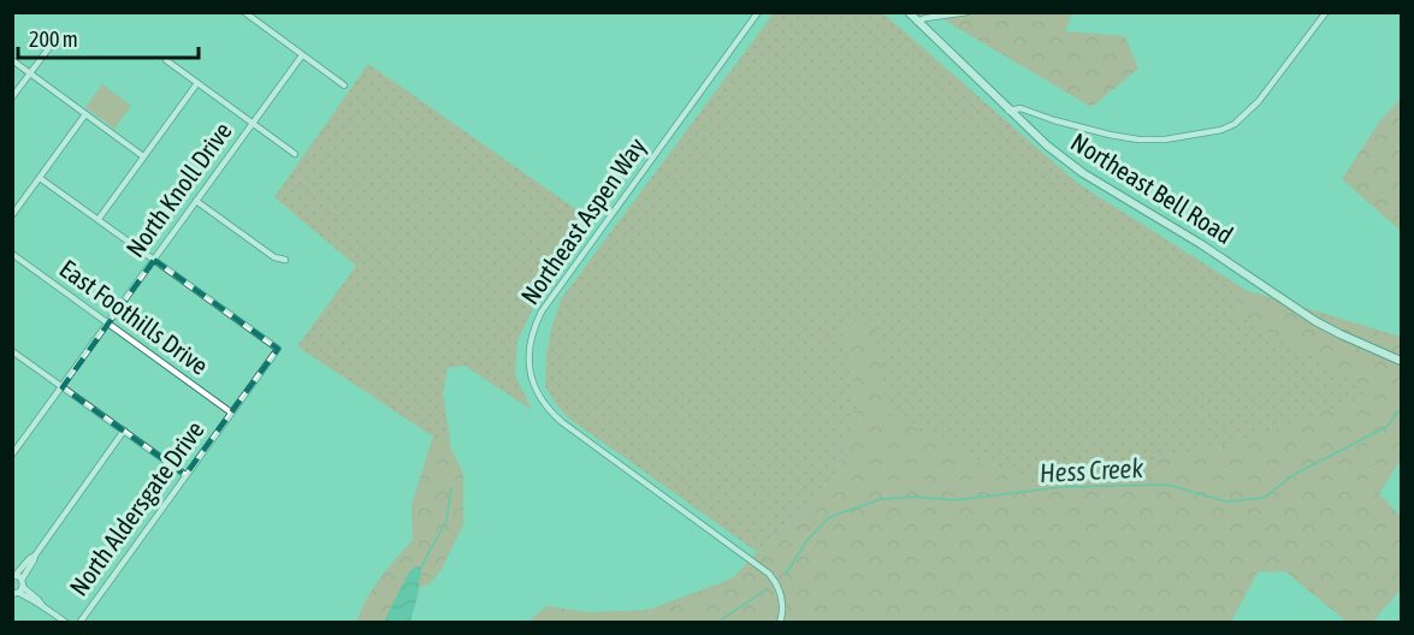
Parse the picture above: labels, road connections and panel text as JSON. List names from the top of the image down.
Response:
{
  "streets": {
    "main road": ["Northeast Bell Road"],
    "street": [
      "North Knoll Drive",
      "Northeast Aspen Way",
      "East Foothills Drive",
      "North Aldersgate Drive"
    ]
  },
  "crossings": [
    ["North Knoll Drive", "East Foothills Drive"],
    ["North Knoll Drive", "North Aldersgate Drive"],
    ["East Foothills Drive", "North Aldersgate Drive"]
  ],
  "water": ["Hess Creek"],
  "scale_bar": "200 m"
}
